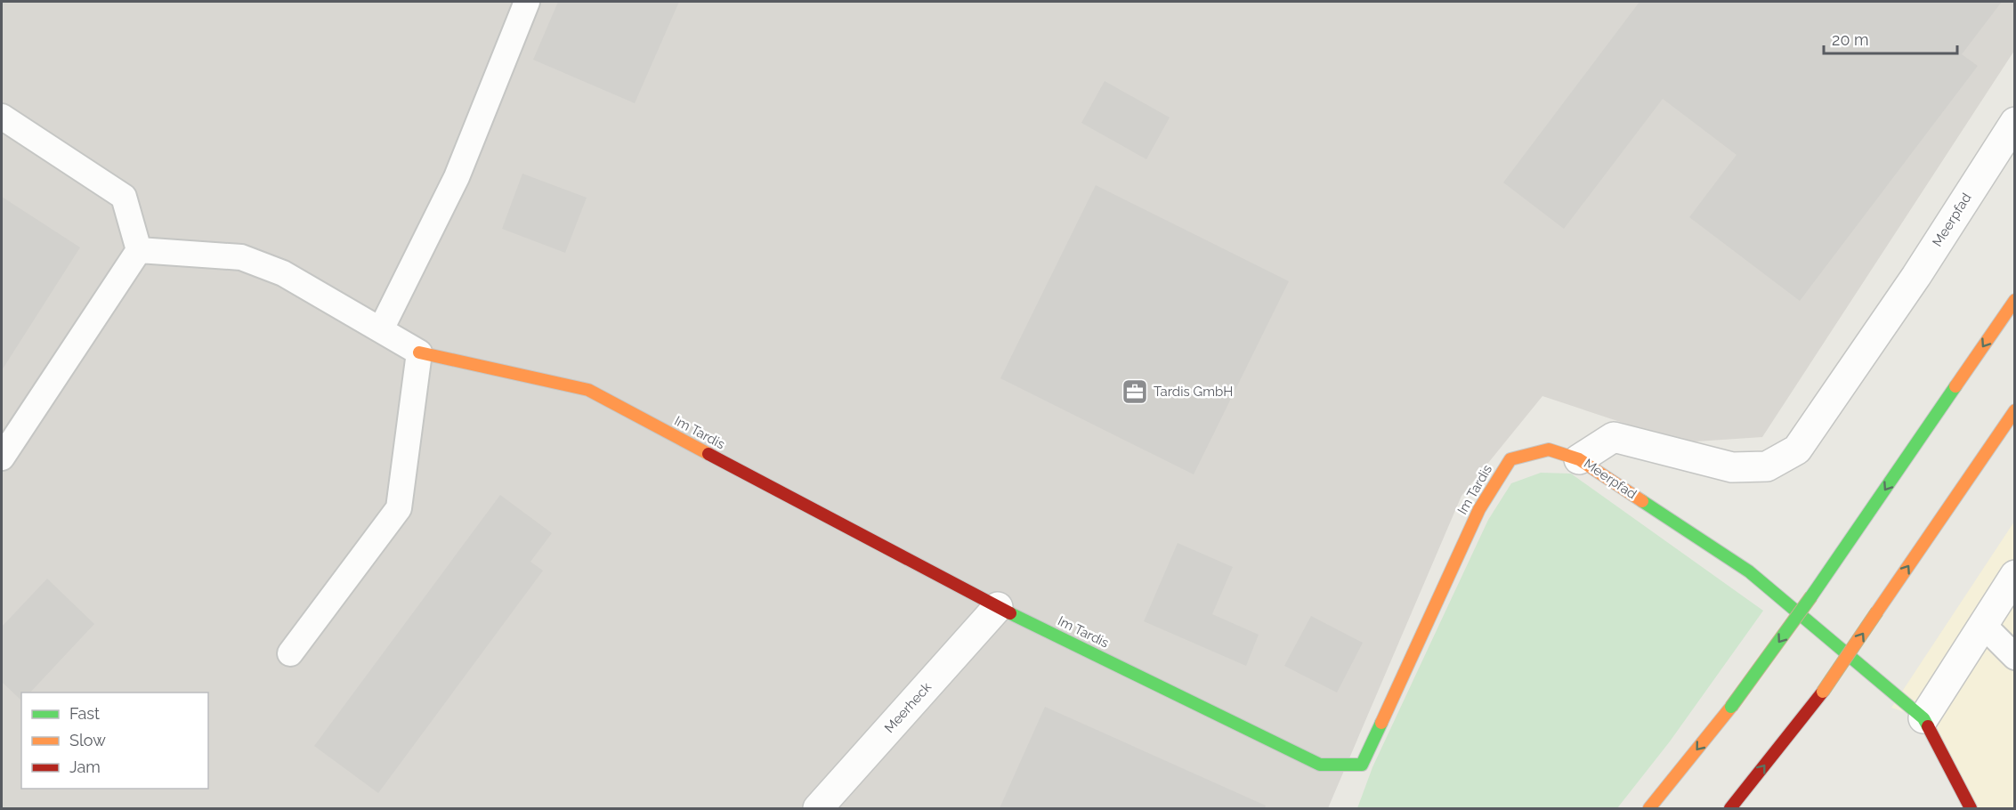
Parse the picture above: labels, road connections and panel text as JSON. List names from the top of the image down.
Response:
{
  "streets": {
    "main road": ["Meerpfad", "Im Tardis"],
    "street": ["Meerheck"]
  },
  "crossings": [
    ["Meerpfad", "Im Tardis"],
    ["Im Tardis", "Meerheck"]
  ],
  "places": {
    "office": ["Tardis GmbH"]
  },
  "legend": ["Fast", "Slow", "Jam"],
  "scale_bar": "20 m"
}
